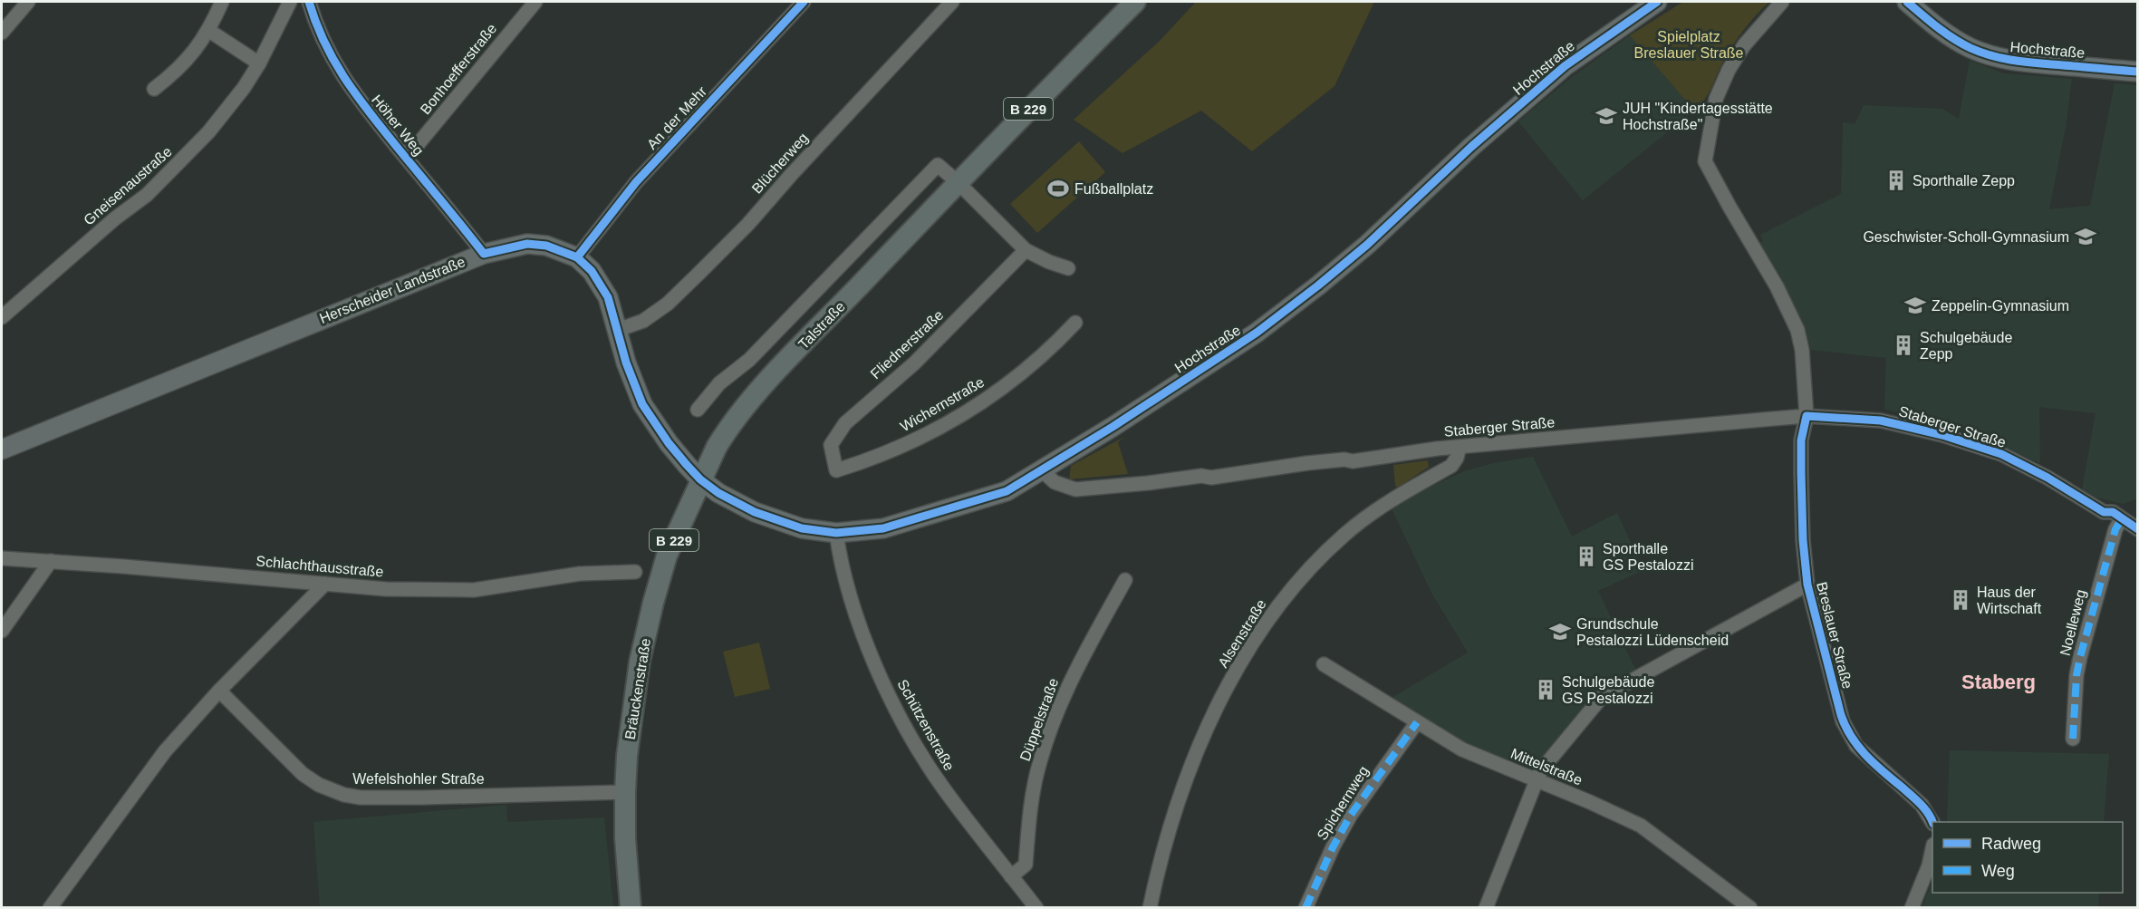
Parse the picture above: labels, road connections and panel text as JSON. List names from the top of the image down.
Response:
{
  "streets": {
    "main road": [
      "Hochstraße",
      "B 229",
      "Herscheider Landstraße",
      "Talstraße",
      "Bräuckenstraße"
    ],
    "street": [
      "Bonhoefferstraße",
      "An der Mehr",
      "Höher Weg",
      "Blücherweg",
      "Gneisenaustraße",
      "Fliednerstraße",
      "Wichernstraße",
      "Staberger Straße",
      "Schlachthausstraße",
      "Noelleweg",
      "Alsenstraße",
      "Breslauer Straße",
      "Düppelstraße",
      "Schützenstraße",
      "Mittelstraße",
      "Wefelshohler Straße",
      "Spichernweg"
    ]
  },
  "crossings": [
    ["Hochstraße", "Herscheider Landstraße"],
    ["Hochstraße", "Talstraße"],
    ["Hochstraße", "Staberger Straße"],
    ["Hochstraße", "Bräuckenstraße"],
    ["Hochstraße", "Schützenstraße"],
    ["Bonhoefferstraße", "Höher Weg"],
    ["An der Mehr", "Herscheider Landstraße"],
    ["Höher Weg", "Herscheider Landstraße"],
    ["Blücherweg", "Herscheider Landstraße"],
    ["Herscheider Landstraße", "Talstraße"],
    ["Herscheider Landstraße", "Bräuckenstraße"],
    ["Talstraße", "Bräuckenstraße"],
    ["Fliednerstraße", "Wichernstraße"],
    ["Staberger Straße", "Noelleweg"],
    ["Staberger Straße", "Alsenstraße"],
    ["Staberger Straße", "Breslauer Straße"],
    ["Bräuckenstraße", "Wefelshohler Straße"],
    ["Düppelstraße", "Schützenstraße"],
    ["Mittelstraße", "Spichernweg"]
  ],
  "districts": ["Staberg"],
  "parks": ["Spielplatz Breslauer Straße"],
  "places": {
    "school or university": [
      "JUH \"Kindertagesstätte Hochstraße\"",
      "Geschwister-Scholl-Gymnasium",
      "Zeppelin-Gymnasium",
      "Grundschule Pestalozzi Lüdenscheid"
    ],
    "building": [
      "Sporthalle Zepp",
      "Schulgebäude Zepp",
      "Sporthalle GS Pestalozzi",
      "Haus der Wirtschaft",
      "Schulgebäude GS Pestalozzi"
    ],
    "sports": ["Fußballplatz"]
  },
  "legend": ["Radweg", "Weg"]
}
